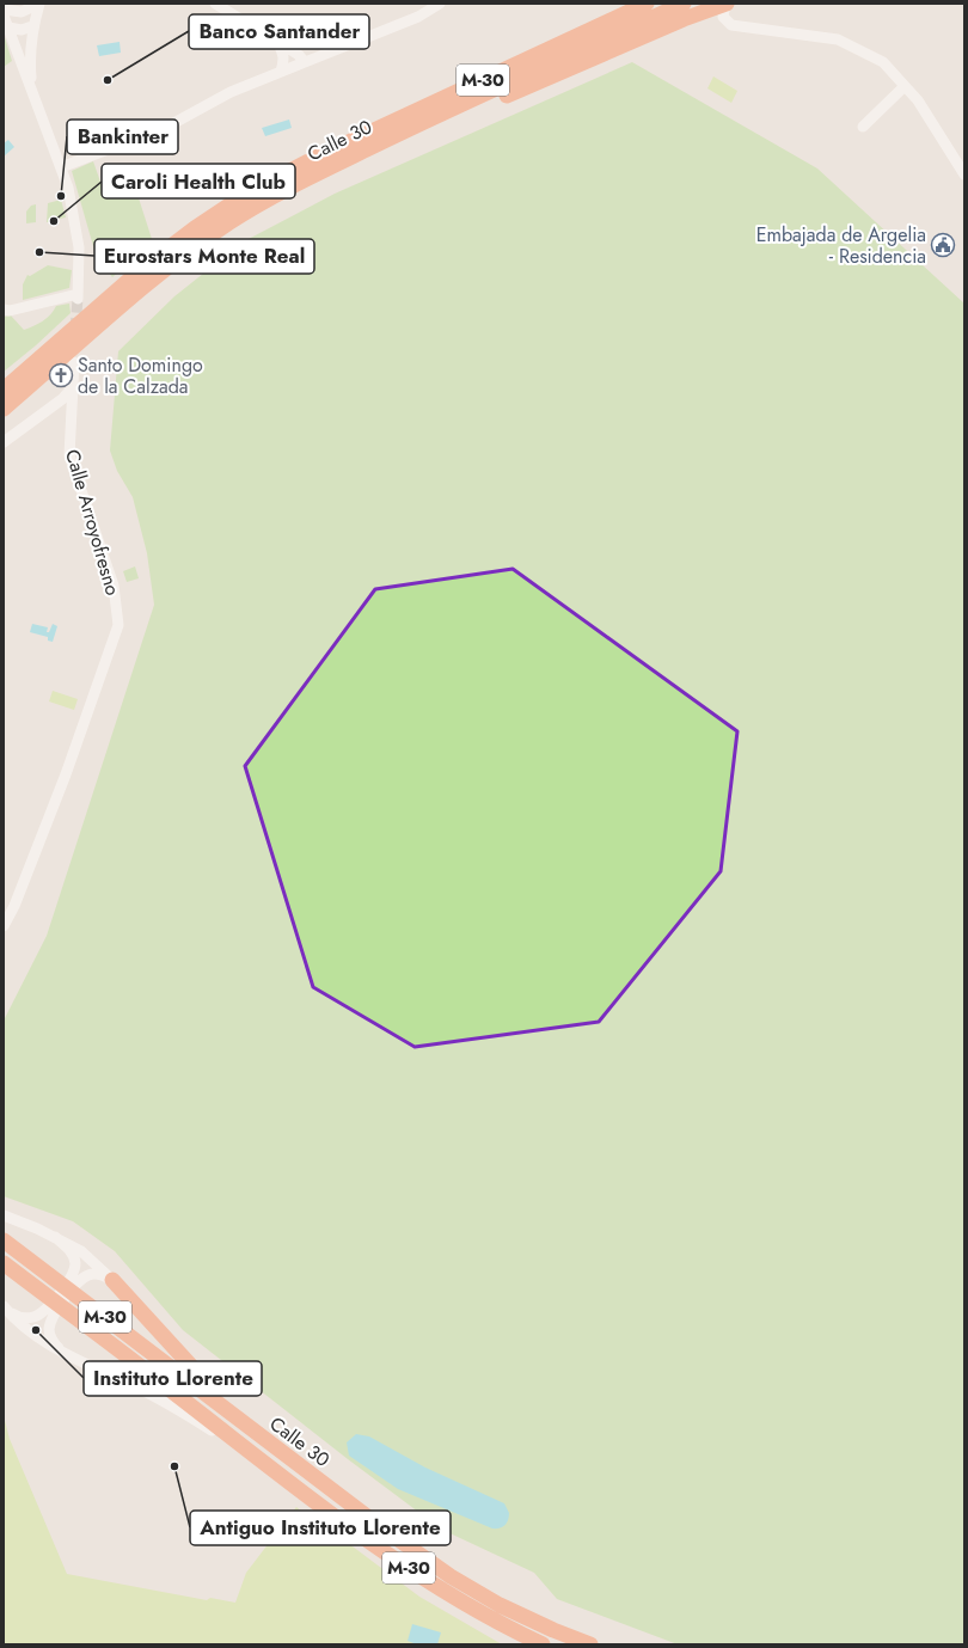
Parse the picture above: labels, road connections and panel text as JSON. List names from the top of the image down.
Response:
{
  "streets": {
    "highway": ["M-30", "Calle 30"],
    "street": ["Calle Arroyofresno"]
  },
  "crossings": [
    ["Calle 30", "Calle Arroyofresno"]
  ],
  "places": {
    "other": [
      "Banco Santander",
      "Bankinter",
      "Caroli Health Club",
      "Eurostars Monte Real",
      "Instituto Llorente",
      "Antiguo Instituto Llorente"
    ],
    "public building": ["Embajada de Argelia - Residencia"],
    "church": ["Santo Domingo de la Calzada"]
  }
}
